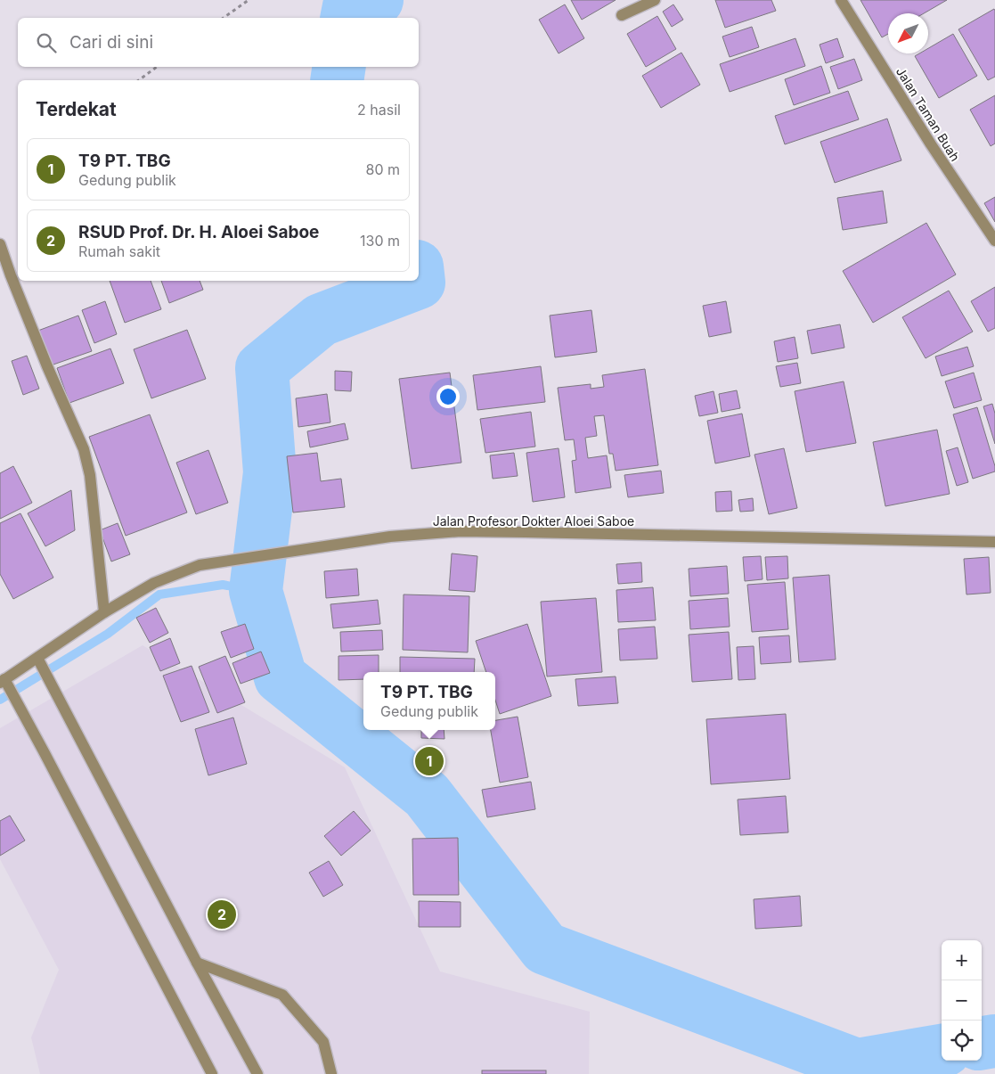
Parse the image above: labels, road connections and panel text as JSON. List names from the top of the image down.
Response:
{
  "streets": {
    "street": ["Jalan Taman Buah", "Jalan Profesor Dokter Aloei Saboe"]
  },
  "north": "bottom left",
  "page": {
    "search": "Cari di sini",
    "heading": ["Terdekat", "2 hasil"],
    "list": [
      {
        "mark": "1",
        "name": "T9 PT. TBG",
        "note": "Gedung publik",
        "value": "80 m"
      },
      {
        "mark": "2",
        "name": "RSUD Prof. Dr. H. Aloei Saboe",
        "note": "Rumah sakit",
        "value": "130 m"
      }
    ],
    "popup": ["T9 PT. TBG", "Gedung publik"],
    "pins": ["1", "2"],
    "map_buttons": ["+", "−"]
  }
}
